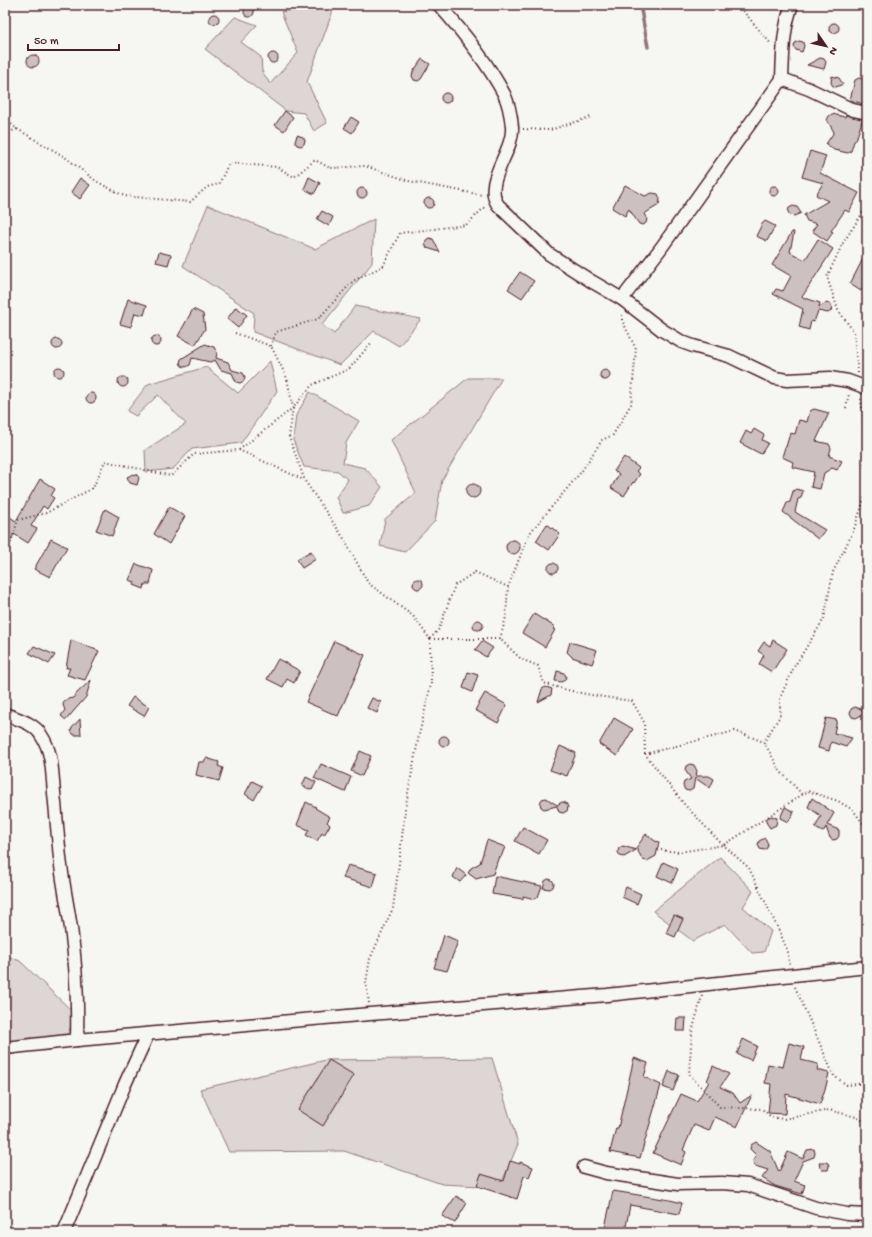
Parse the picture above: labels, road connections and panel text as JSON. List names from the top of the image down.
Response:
{
  "scale_bar": "50 m",
  "north": "bottom right"
}
